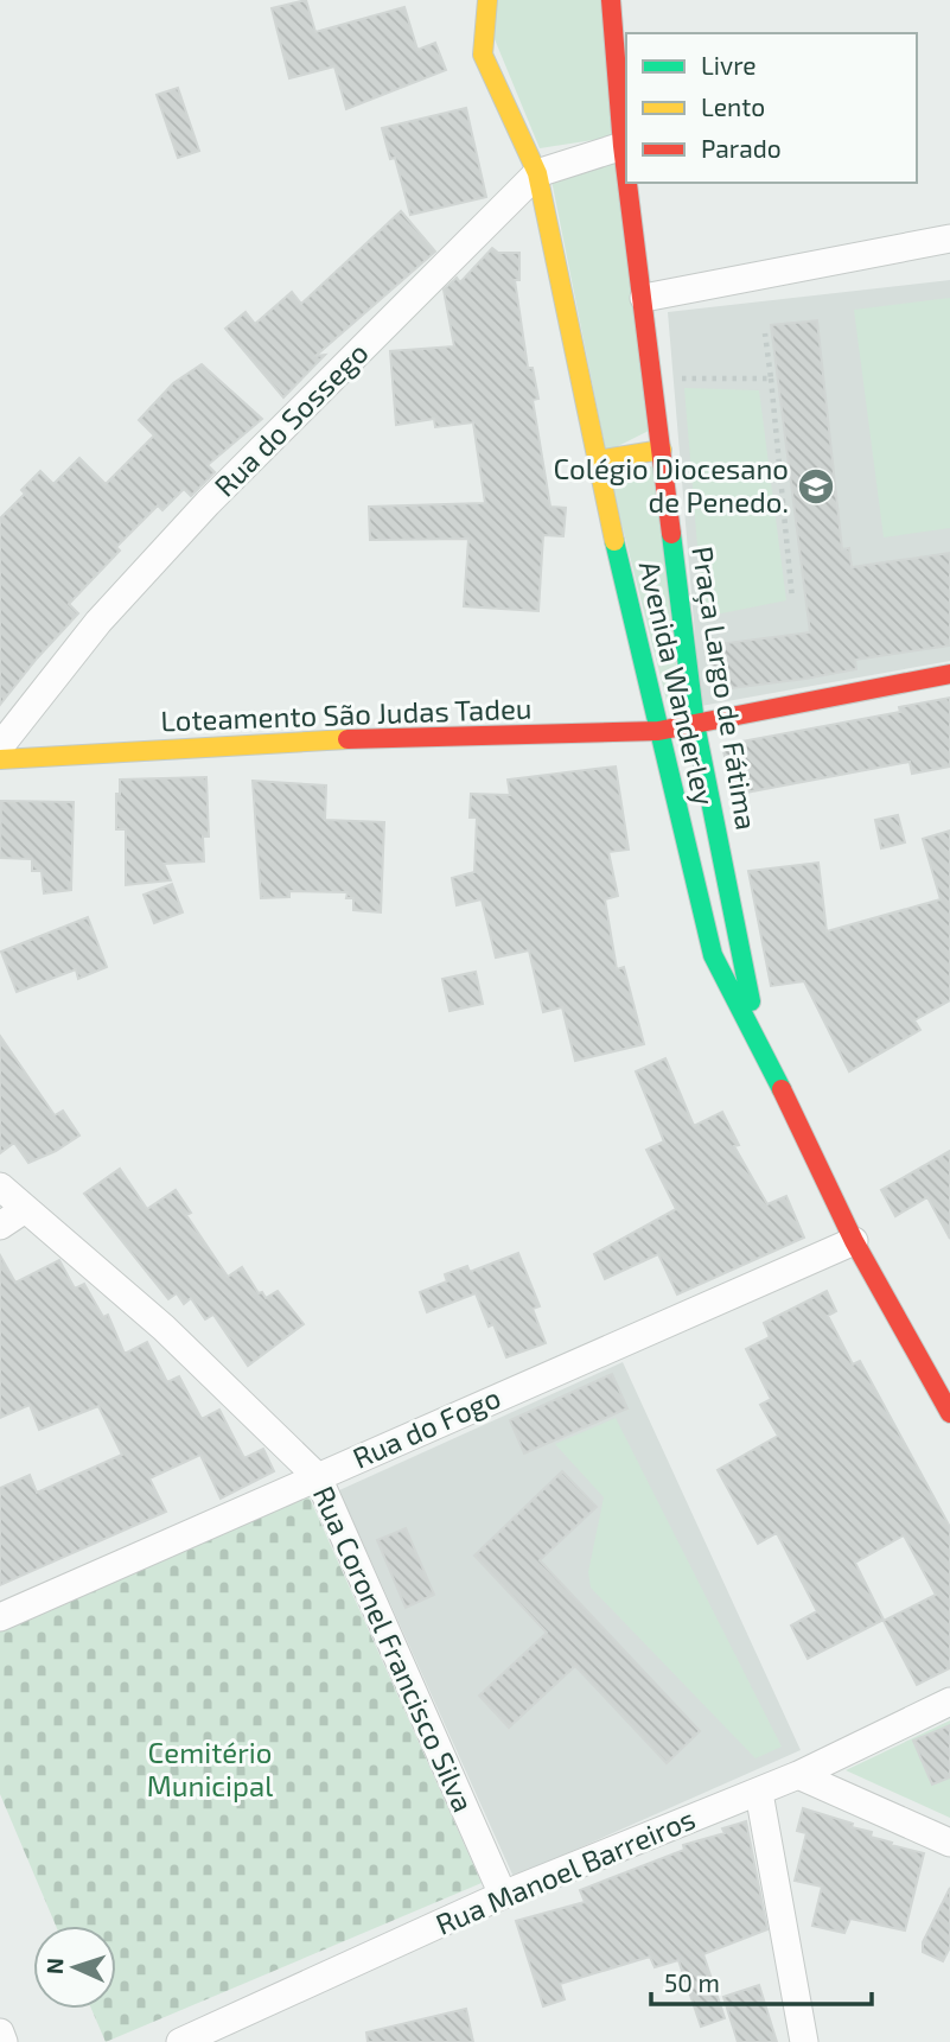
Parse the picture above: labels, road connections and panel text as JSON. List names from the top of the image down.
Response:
{
  "streets": {
    "main road": ["Avenida Wanderley", "Praça Largo de Fátima", "Loteamento São Judas Tadeu"],
    "street": [
      "Rua do Sossego",
      "Rua do Fogo",
      "Rua Coronel Francisco Silva",
      "Rua Manoel Barreiros"
    ]
  },
  "crossings": [
    ["Rua do Sossego", "Avenida Wanderley"],
    ["Rua do Sossego", "Praça Largo de Fátima"],
    ["Avenida Wanderley", "Praça Largo de Fátima"],
    ["Avenida Wanderley", "Loteamento São Judas Tadeu"],
    ["Praça Largo de Fátima", "Loteamento São Judas Tadeu"],
    ["Rua do Fogo", "Rua Coronel Francisco Silva"],
    ["Rua Coronel Francisco Silva", "Rua Manoel Barreiros"]
  ],
  "parks": ["Cemitério Municipal"],
  "places": {
    "school or university": ["Colégio Diocesano de Penedo."]
  },
  "legend": ["Livre", "Lento", "Parado"],
  "scale_bar": "50 m",
  "north": "left"
}
